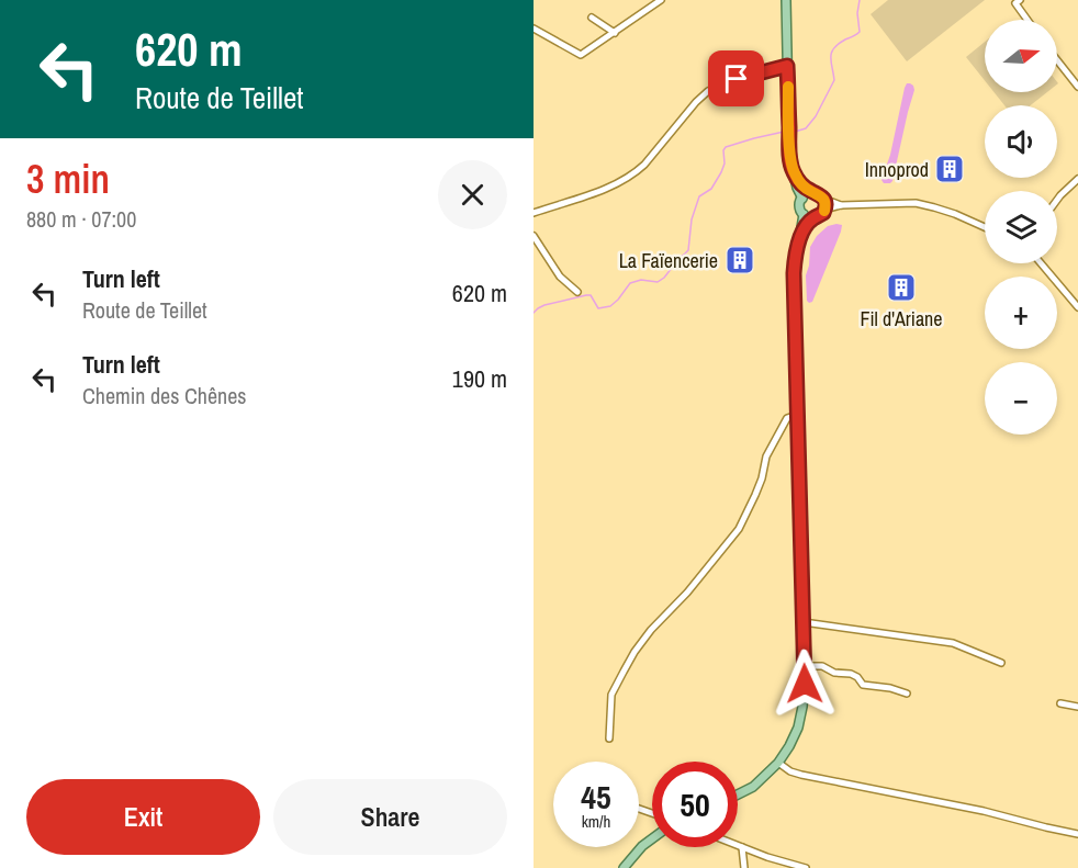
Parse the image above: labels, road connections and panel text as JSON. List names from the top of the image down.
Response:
{
  "places": {
    "building": ["Innoprod", "La Faïencerie", "Fil d'Ariane"]
  },
  "north": "right",
  "page": {
    "turn": ["620 m", "Route de Teillet"],
    "map_buttons": ["+", "−"],
    "heading": ["3 min", "880 m · 07:00"],
    "list": [
      {
        "name": "Turn left",
        "note": "Route de Teillet",
        "value": "620 m"
      },
      {
        "name": "Turn left",
        "note": "Chemin des Chênes",
        "value": "190 m"
      }
    ],
    "speed": "45 km/h",
    "limit": "50",
    "buttons": ["Exit", "Share"]
  }
}
